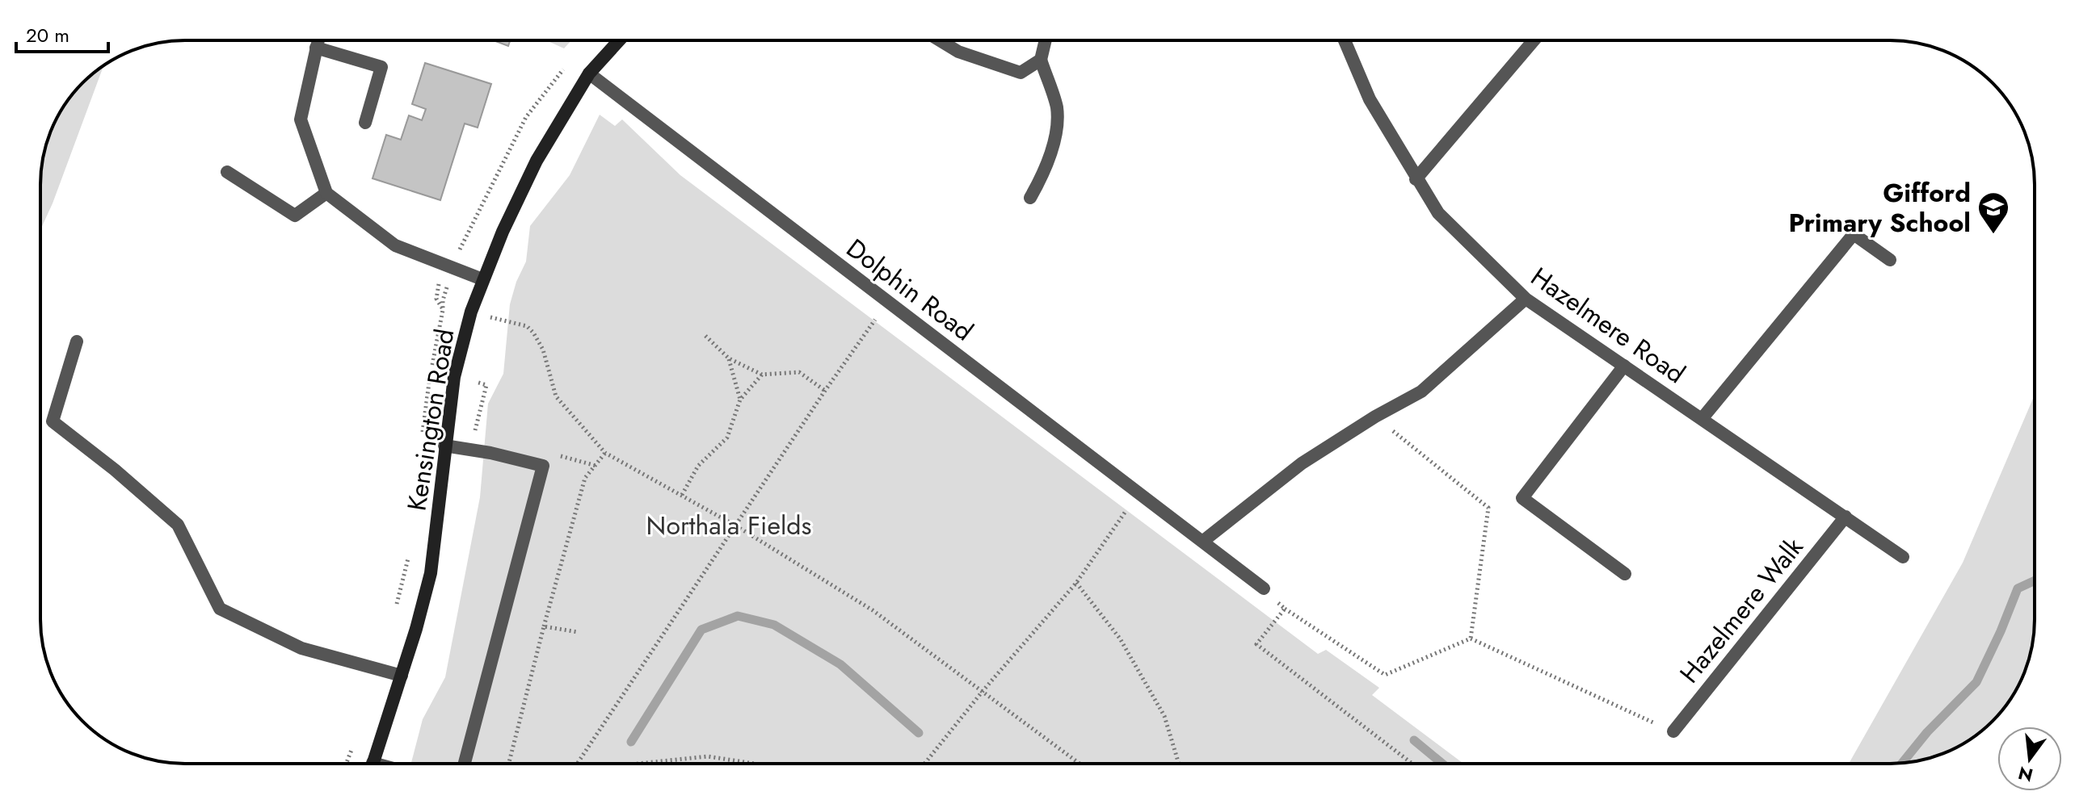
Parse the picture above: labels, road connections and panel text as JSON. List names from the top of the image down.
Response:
{
  "streets": {
    "street": [
      "Dolphin Road",
      "Hazelmere Road",
      "Kensington Road",
      "Hazelmere Walk"
    ]
  },
  "crossings": [
    ["Dolphin Road", "Kensington Road"],
    ["Hazelmere Road", "Hazelmere Walk"]
  ],
  "parks": ["Northala Fields"],
  "places": {
    "school or university": ["Gifford Primary School"]
  },
  "scale_bar": "20 m",
  "north": "bottom"
}
